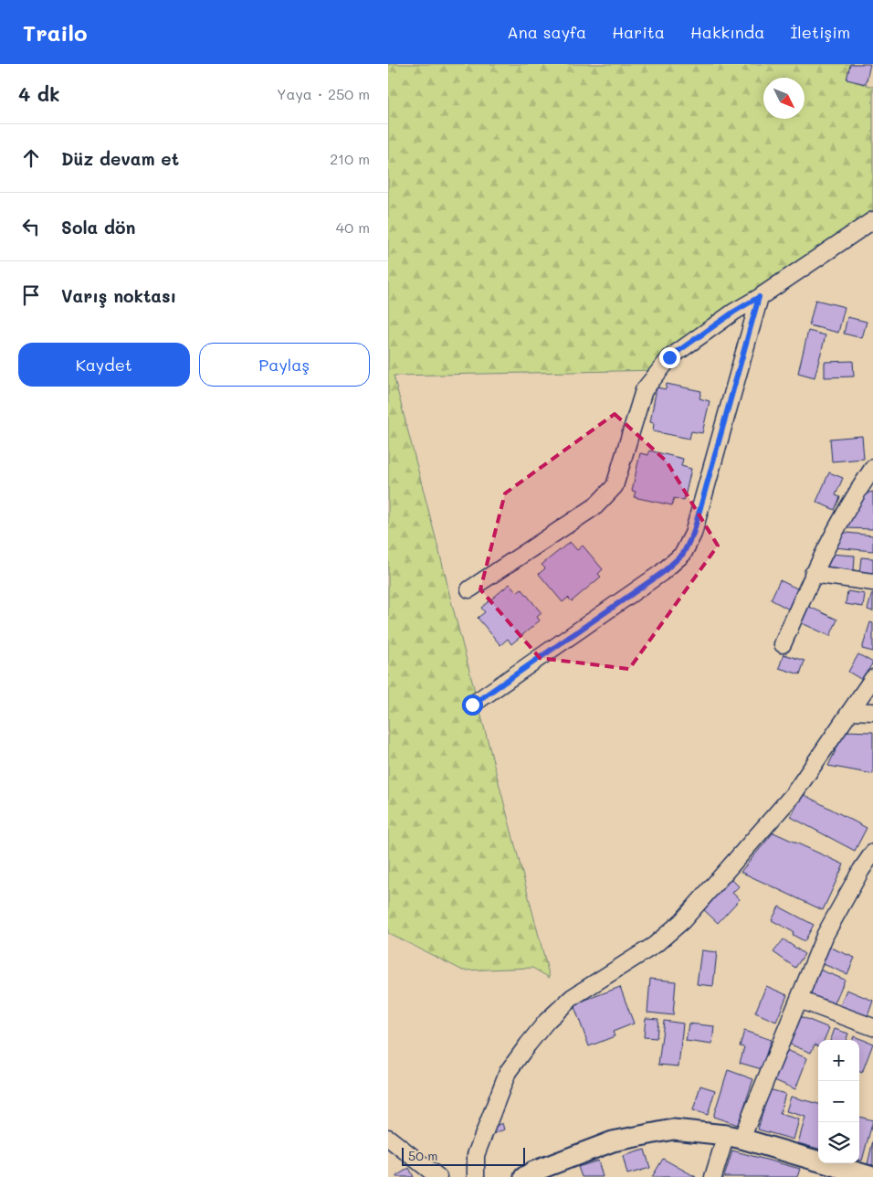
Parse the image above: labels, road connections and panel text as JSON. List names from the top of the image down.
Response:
{
  "scale_bar": "50 m",
  "north": "bottom right",
  "page": {
    "header": "Trailo",
    "nav": [
      "Ana sayfa",
      "Harita",
      "Hakkında",
      "İletişim"
    ],
    "heading": ["4 dk", "Yaya · 250 m"],
    "list": [
      ["Düz devam et", "210 m"],
      ["Sola dön", "40 m"],
      "Varış noktası"
    ],
    "buttons": ["Kaydet", "Paylaş"],
    "map_buttons": ["+", "−"],
    "scale": "50 m"
  }
}
